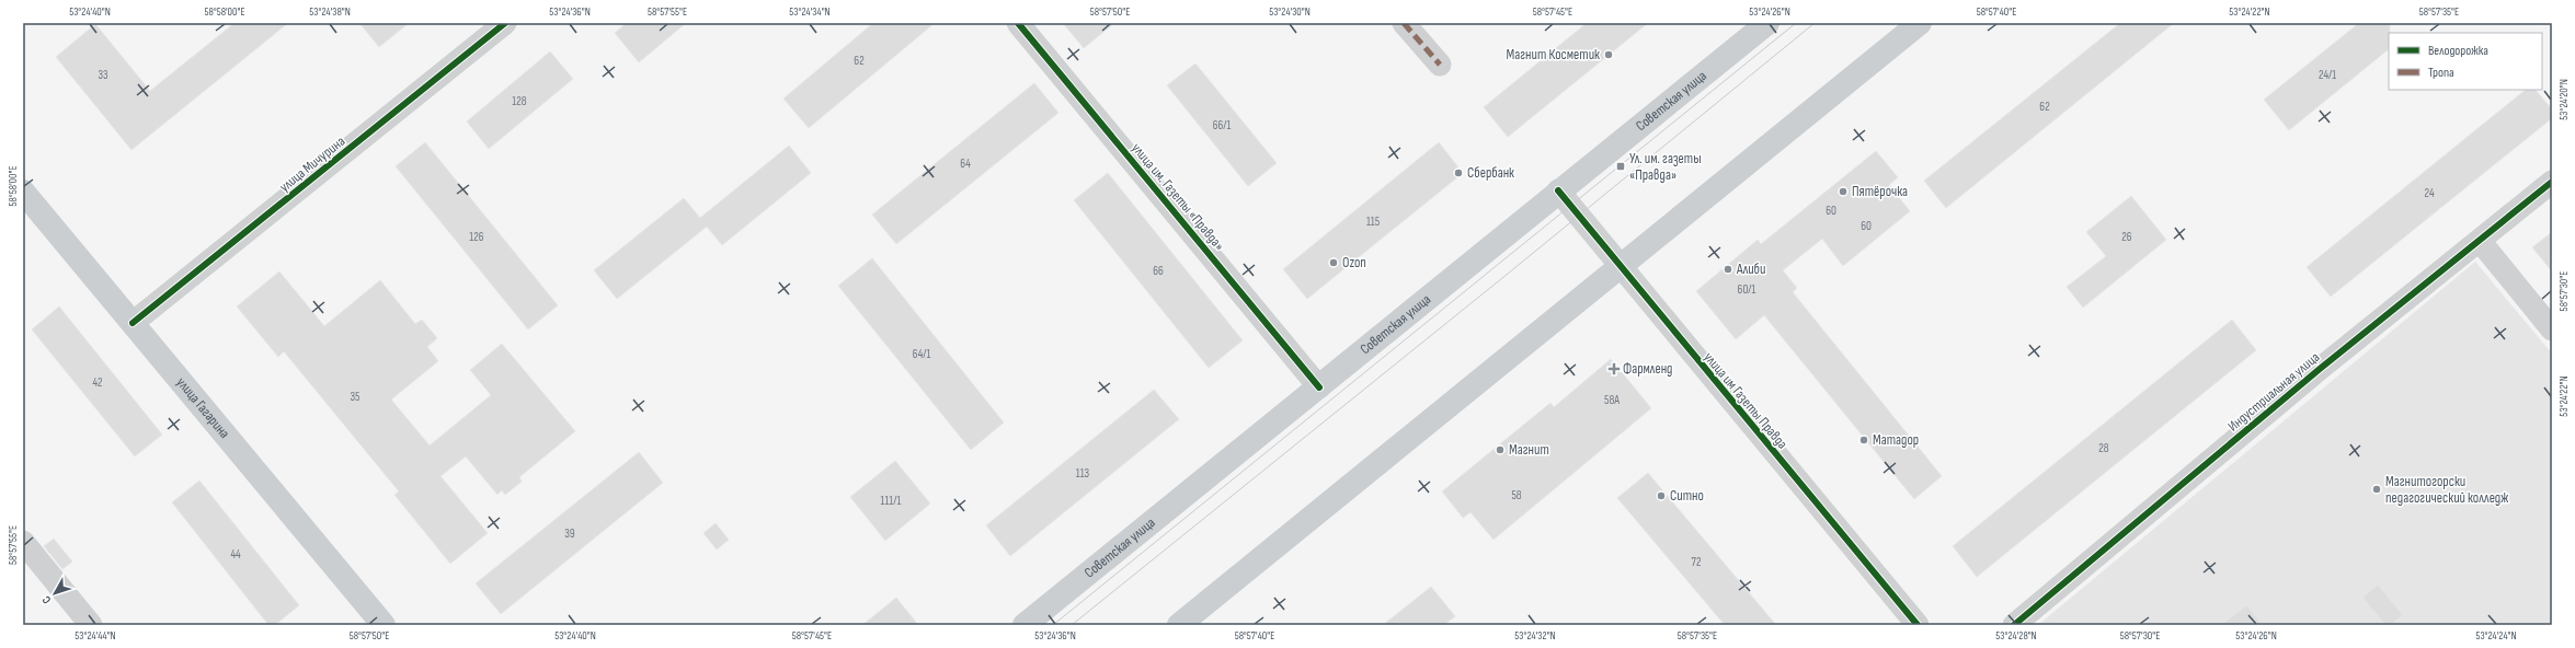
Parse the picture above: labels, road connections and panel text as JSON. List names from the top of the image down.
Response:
{
  "streets": {
    "main road": ["Советская улица", "улица Гагарина"],
    "street": [
      "улица Мичурина",
      "улица им. Газеты «Правда»",
      "Индустриальная улица",
      "улица им Газеты Правда"
    ]
  },
  "crossings": [
    ["Советская улица", "улица им. Газеты «Правда»"],
    ["Советская улица", "улица им Газеты Правда"],
    ["улица Мичурина", "улица Гагарина"]
  ],
  "places": {
    "other": [
      "Магнит Косметик",
      "Сбербанк",
      "Пятёрочка",
      "Ozon",
      "Алиби",
      "Матадор",
      "Магнит",
      "Магнитогорски педагогический колледж",
      "Ситно"
    ],
    "transit": ["Ул. им. газеты «Правда»"],
    "health": ["Фармленд"]
  },
  "house_numbers": [
    "62",
    "33",
    "24/1",
    "128",
    "62",
    "66/1",
    "64",
    "24",
    "60",
    "115",
    "60",
    "126",
    "26",
    "66",
    "60/1",
    "64/1",
    "42",
    "35",
    "58А",
    "28",
    "113",
    "58",
    "111/1",
    "39",
    "44",
    "72"
  ],
  "legend": ["Велодорожка", "Тропа"],
  "north": "bottom left",
  "coordinates": [
    "53°24'40\"N",
    "58°58'00\"E",
    "53°24'38\"N",
    "53°24'36\"N",
    "58°57'55\"E",
    "53°24'34\"N",
    "58°57'50\"E",
    "53°24'30\"N",
    "58°57'45\"E",
    "53°24'26\"N",
    "58°57'40\"E",
    "53°24'22\"N",
    "58°57'35\"E",
    "53°24'20\"N",
    "58°57'30\"E",
    "53°24'44\"N",
    "53°24'32\"N",
    "53°24'28\"N",
    "53°24'24\"N"
  ]
}
